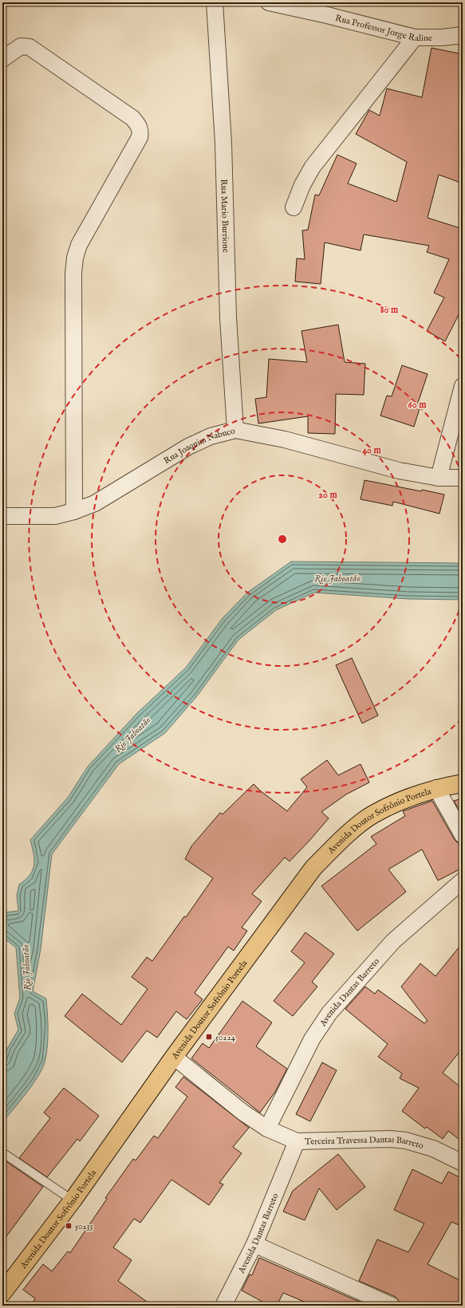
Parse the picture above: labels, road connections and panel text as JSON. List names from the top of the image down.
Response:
{
  "streets": {
    "main road": ["Avenida Doutor Sofrônio Portela"],
    "street": [
      "Rua Professor Jorge Raline",
      "Rua Mario Burrione",
      "Rua Joaquim Nabuco",
      "Avenida Dantas Barreto",
      "Terceira Travessa Dantas Barreto"
    ]
  },
  "crossings": [
    ["Rua Mario Burrione", "Rua Joaquim Nabuco"],
    ["Avenida Doutor Sofrônio Portela", "Terceira Travessa Dantas Barreto"],
    ["Avenida Dantas Barreto", "Terceira Travessa Dantas Barreto"]
  ],
  "water": ["Rio Jaboatão"],
  "places": {
    "transit": ["50224", "50233"]
  },
  "rings": [
    "80 m",
    "60 m",
    "40 m",
    "20 m"
  ]
}
